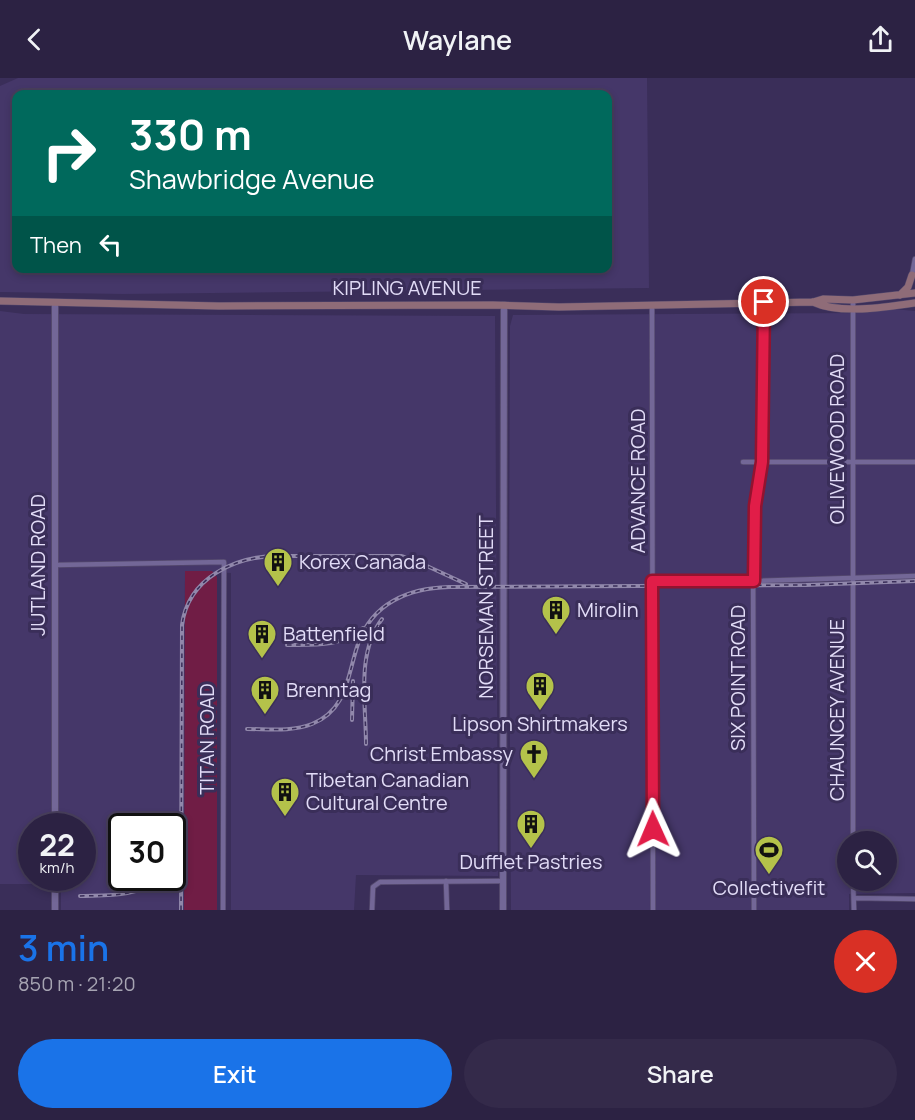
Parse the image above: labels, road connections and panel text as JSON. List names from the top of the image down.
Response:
{
  "streets": {
    "main road": ["KIPLING AVENUE"],
    "street": [
      "OLIVEWOOD ROAD",
      "ADVANCE ROAD",
      "JUTLAND ROAD",
      "NORSEMAN STREET",
      "SIX POINT ROAD",
      "CHAUNCEY AVENUE",
      "TITAN ROAD"
    ]
  },
  "crossings": [
    ["KIPLING AVENUE", "OLIVEWOOD ROAD"],
    ["KIPLING AVENUE", "ADVANCE ROAD"],
    ["KIPLING AVENUE", "JUTLAND ROAD"],
    ["KIPLING AVENUE", "NORSEMAN STREET"],
    ["KIPLING AVENUE", "SIX POINT ROAD"],
    ["OLIVEWOOD ROAD", "CHAUNCEY AVENUE"],
    ["JUTLAND ROAD", "TITAN ROAD"]
  ],
  "places": {
    "building": [
      "Korex Canada",
      "Mirolin",
      "Battenfield",
      "Lipson Shirtmakers",
      "Brenntag",
      "Tibetan Canadian Cultural Centre",
      "Dufflet Pastries"
    ],
    "church": ["Christ Embassy"],
    "sports": ["Collectivefit"]
  },
  "page": {
    "header": "Waylane",
    "turn": ["330 m", "Shawbridge Avenue"],
    "then": "Then",
    "speed": "22 km/h",
    "limit": "30",
    "heading": ["3 min", "850 m · 21:20"],
    "buttons": ["Exit", "Share"]
  }
}
